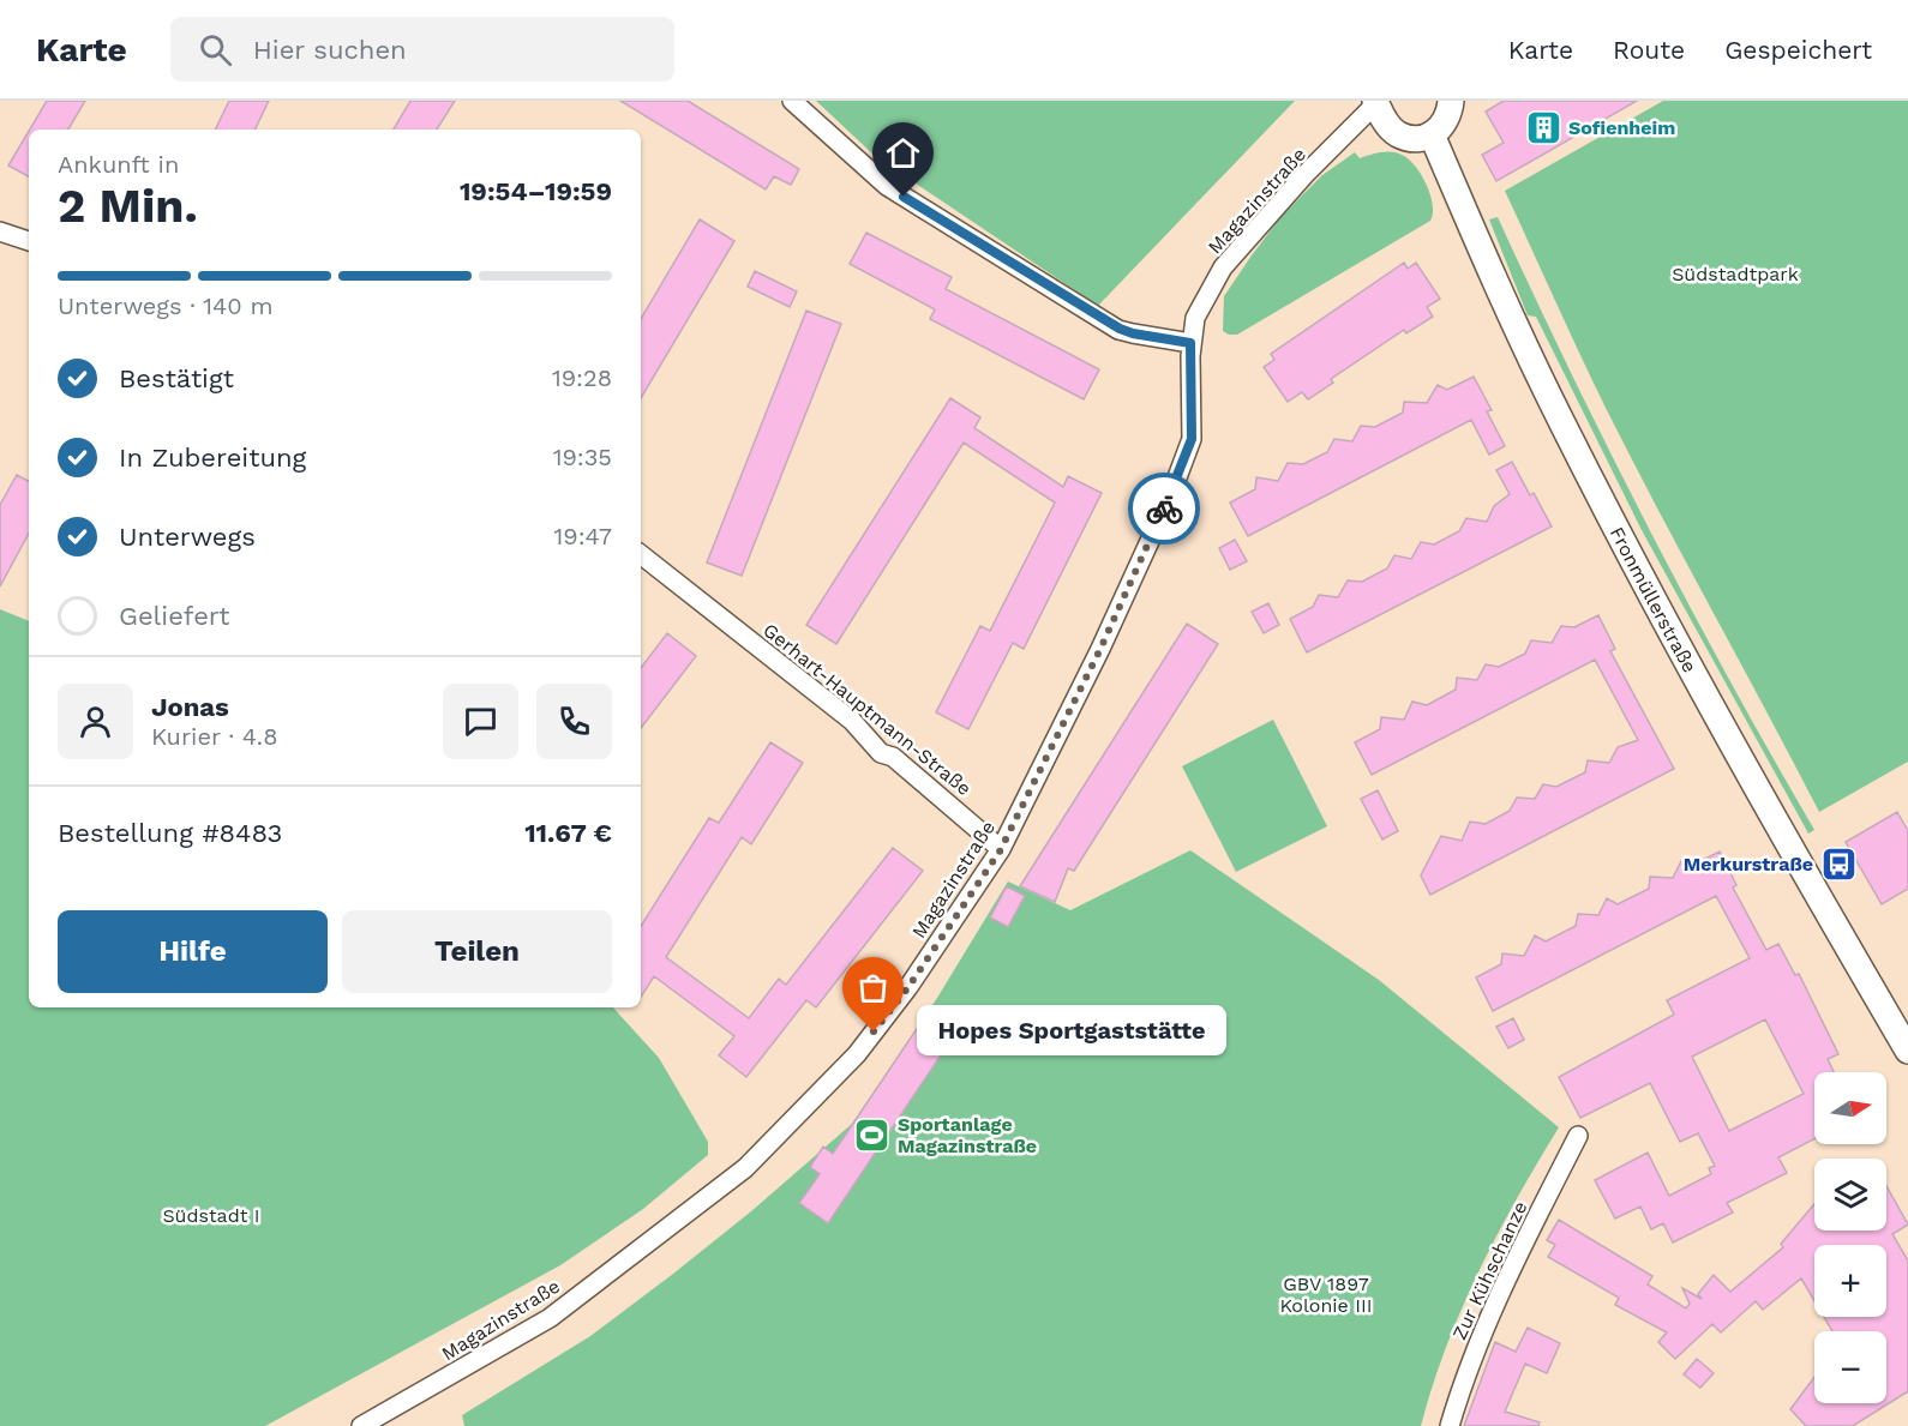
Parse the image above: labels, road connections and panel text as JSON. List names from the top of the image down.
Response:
{
  "streets": {
    "main road": ["Fronmüllerstraße"],
    "street": ["Magazinstraße", "Gerhart-Hauptmann-Straße", "Zur Kühschanze"]
  },
  "crossings": [
    ["Magazinstraße", "Gerhart-Hauptmann-Straße"]
  ],
  "parks": ["Südstadtpark", "Südstadt I", "GBV 1897 Kolonie III"],
  "places": {
    "building": ["Sofienheim"],
    "bus stop": ["Merkurstraße"],
    "other": ["Hopes Sportgaststätte"],
    "sports": ["Sportanlage Magazinstraße"]
  },
  "north": "right",
  "page": {
    "header": "Karte",
    "search": "Hier suchen",
    "nav": ["Karte", "Route", "Gespeichert"],
    "heading": ["2 Min.", "Ankunft in", "19:54–19:59"],
    "panel": [
      "Jonas",
      "Kurier · 4.8",
      "Bestellung #8483",
      "11.67 €"
    ],
    "bar": "Unterwegs · 140 m",
    "list": [
      ["Bestätigt", "19:28"],
      ["In Zubereitung", "19:35"],
      ["Unterwegs", "19:47"],
      "Geliefert"
    ],
    "buttons": ["Hilfe", "Teilen"],
    "bubble": "Hopes Sportgaststätte",
    "map_buttons": ["+", "−"]
  }
}
